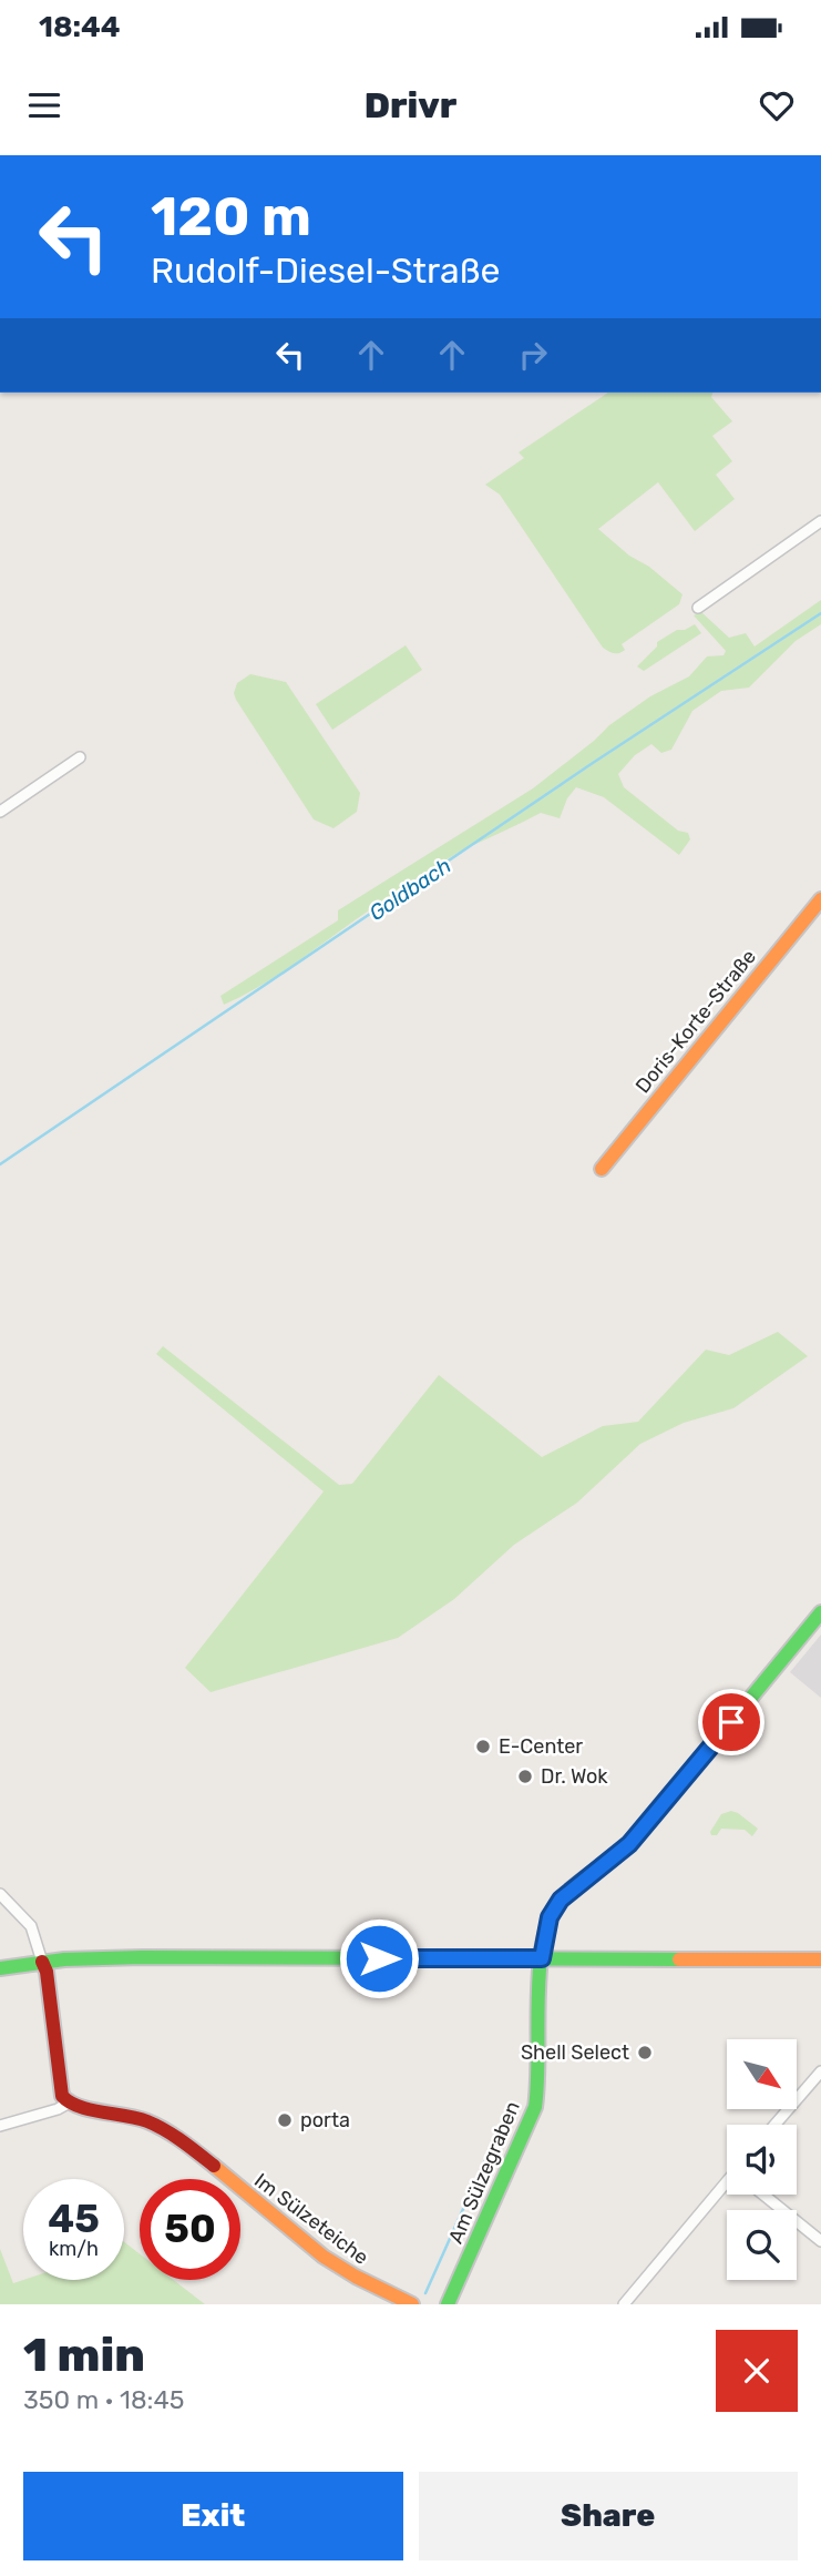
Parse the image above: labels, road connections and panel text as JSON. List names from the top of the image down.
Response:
{
  "streets": {
    "street": ["Doris-Korte-Straße", "Am Sülzegraben", "Im Sülzeteiche"]
  },
  "water": ["Goldbach"],
  "places": [
    "E-Center",
    "Dr. Wok",
    "Shell Select",
    "porta"
  ],
  "north": "bottom right",
  "page": {
    "status": "18:44",
    "header": "Drivr",
    "turn": ["120 m", "Rudolf-Diesel-Straße"],
    "speed": "45 km/h",
    "limit": "50",
    "heading": ["1 min", "350 m · 18:45"],
    "buttons": ["Exit", "Share"]
  }
}
